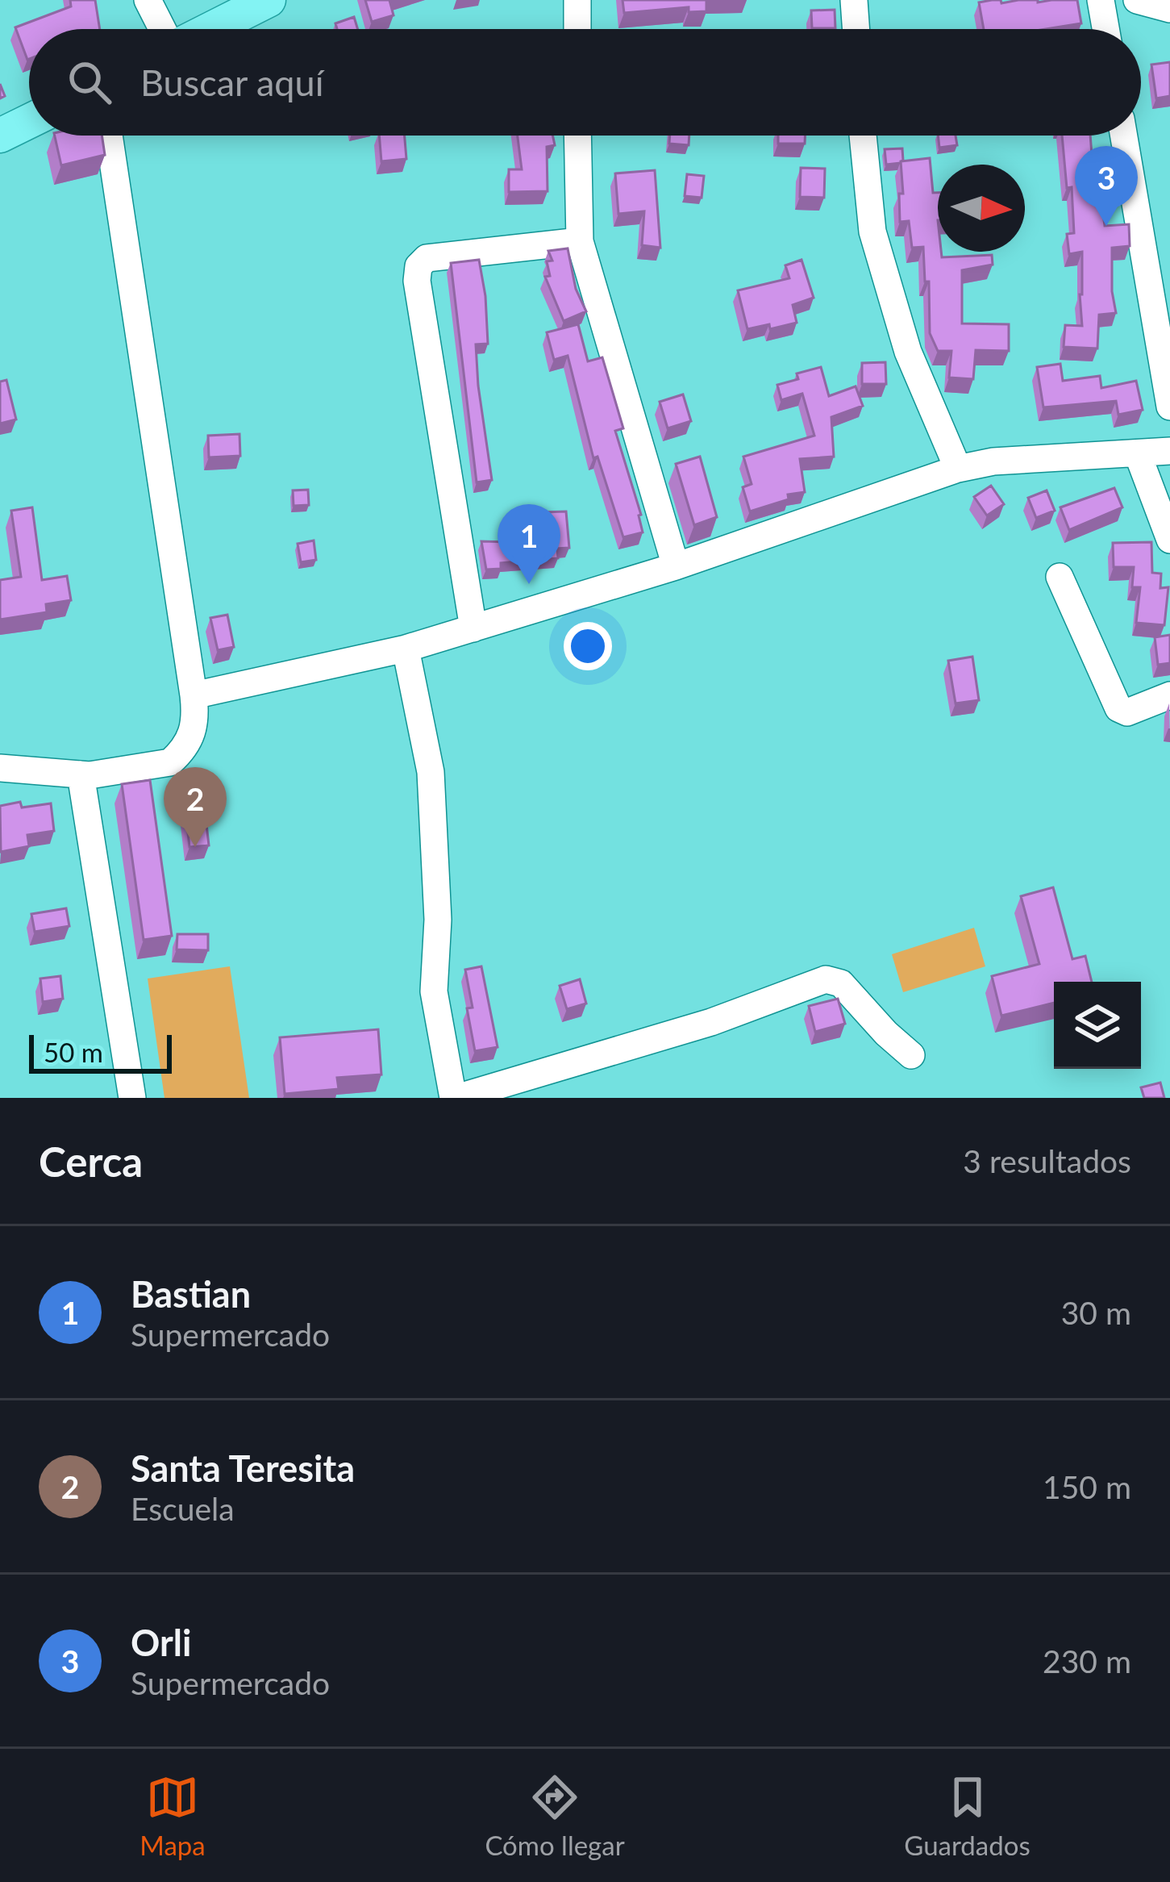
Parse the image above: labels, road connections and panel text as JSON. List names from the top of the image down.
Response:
{
  "scale_bar": "50 m",
  "north": "right",
  "page": {
    "search": "Buscar aquí",
    "pins": ["3", "1", "2"],
    "scale": "50 m",
    "heading": ["Cerca", "3 resultados"],
    "list": [
      {
        "mark": "1",
        "name": "Bastian",
        "note": "Supermercado",
        "value": "30 m"
      },
      {
        "mark": "2",
        "name": "Santa Teresita",
        "note": "Escuela",
        "value": "150 m"
      },
      {
        "mark": "3",
        "name": "Orli",
        "note": "Supermercado",
        "value": "230 m"
      }
    ],
    "nav": ["Mapa", "Cómo llegar", "Guardados"]
  }
}
